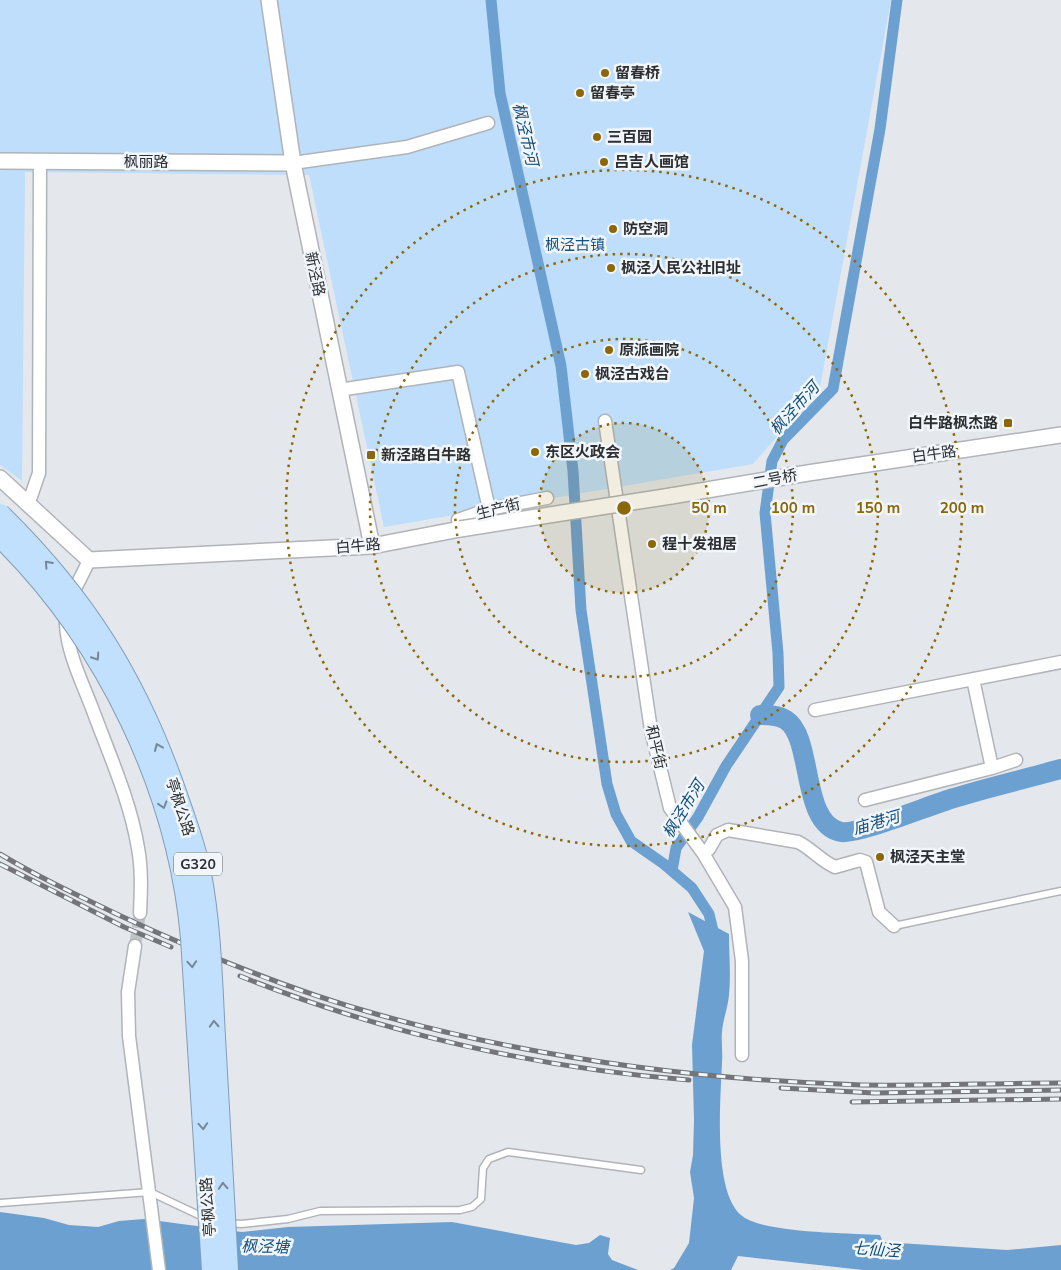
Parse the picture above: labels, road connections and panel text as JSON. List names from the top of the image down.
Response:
{
  "streets": {
    "highway": ["亭枫公路", "G320"],
    "street": [
      "枫丽路",
      "新泾路",
      "白牛路",
      "二号桥",
      "生产街",
      "和平街"
    ]
  },
  "crossings": [
    ["枫丽路", "新泾路"],
    ["新泾路", "白牛路"],
    ["白牛路", "二号桥"],
    ["白牛路", "生产街"]
  ],
  "water": [
    "枫泾市河",
    "庙港河",
    "枫泾塘",
    "七仙泾"
  ],
  "parks": ["枫泾古镇"],
  "places": {
    "other": [
      "留春桥",
      "留春亭",
      "三百园",
      "吕吉人画馆",
      "防空洞",
      "枫泾人民公社旧址",
      "原派画院",
      "枫泾古戏台",
      "东区火政会",
      "程十发祖居",
      "枫泾天主堂"
    ],
    "transit": ["白牛路枫杰路", "新泾路白牛路"]
  },
  "rings": [
    "50 m",
    "100 m",
    "150 m",
    "200 m"
  ]
}
